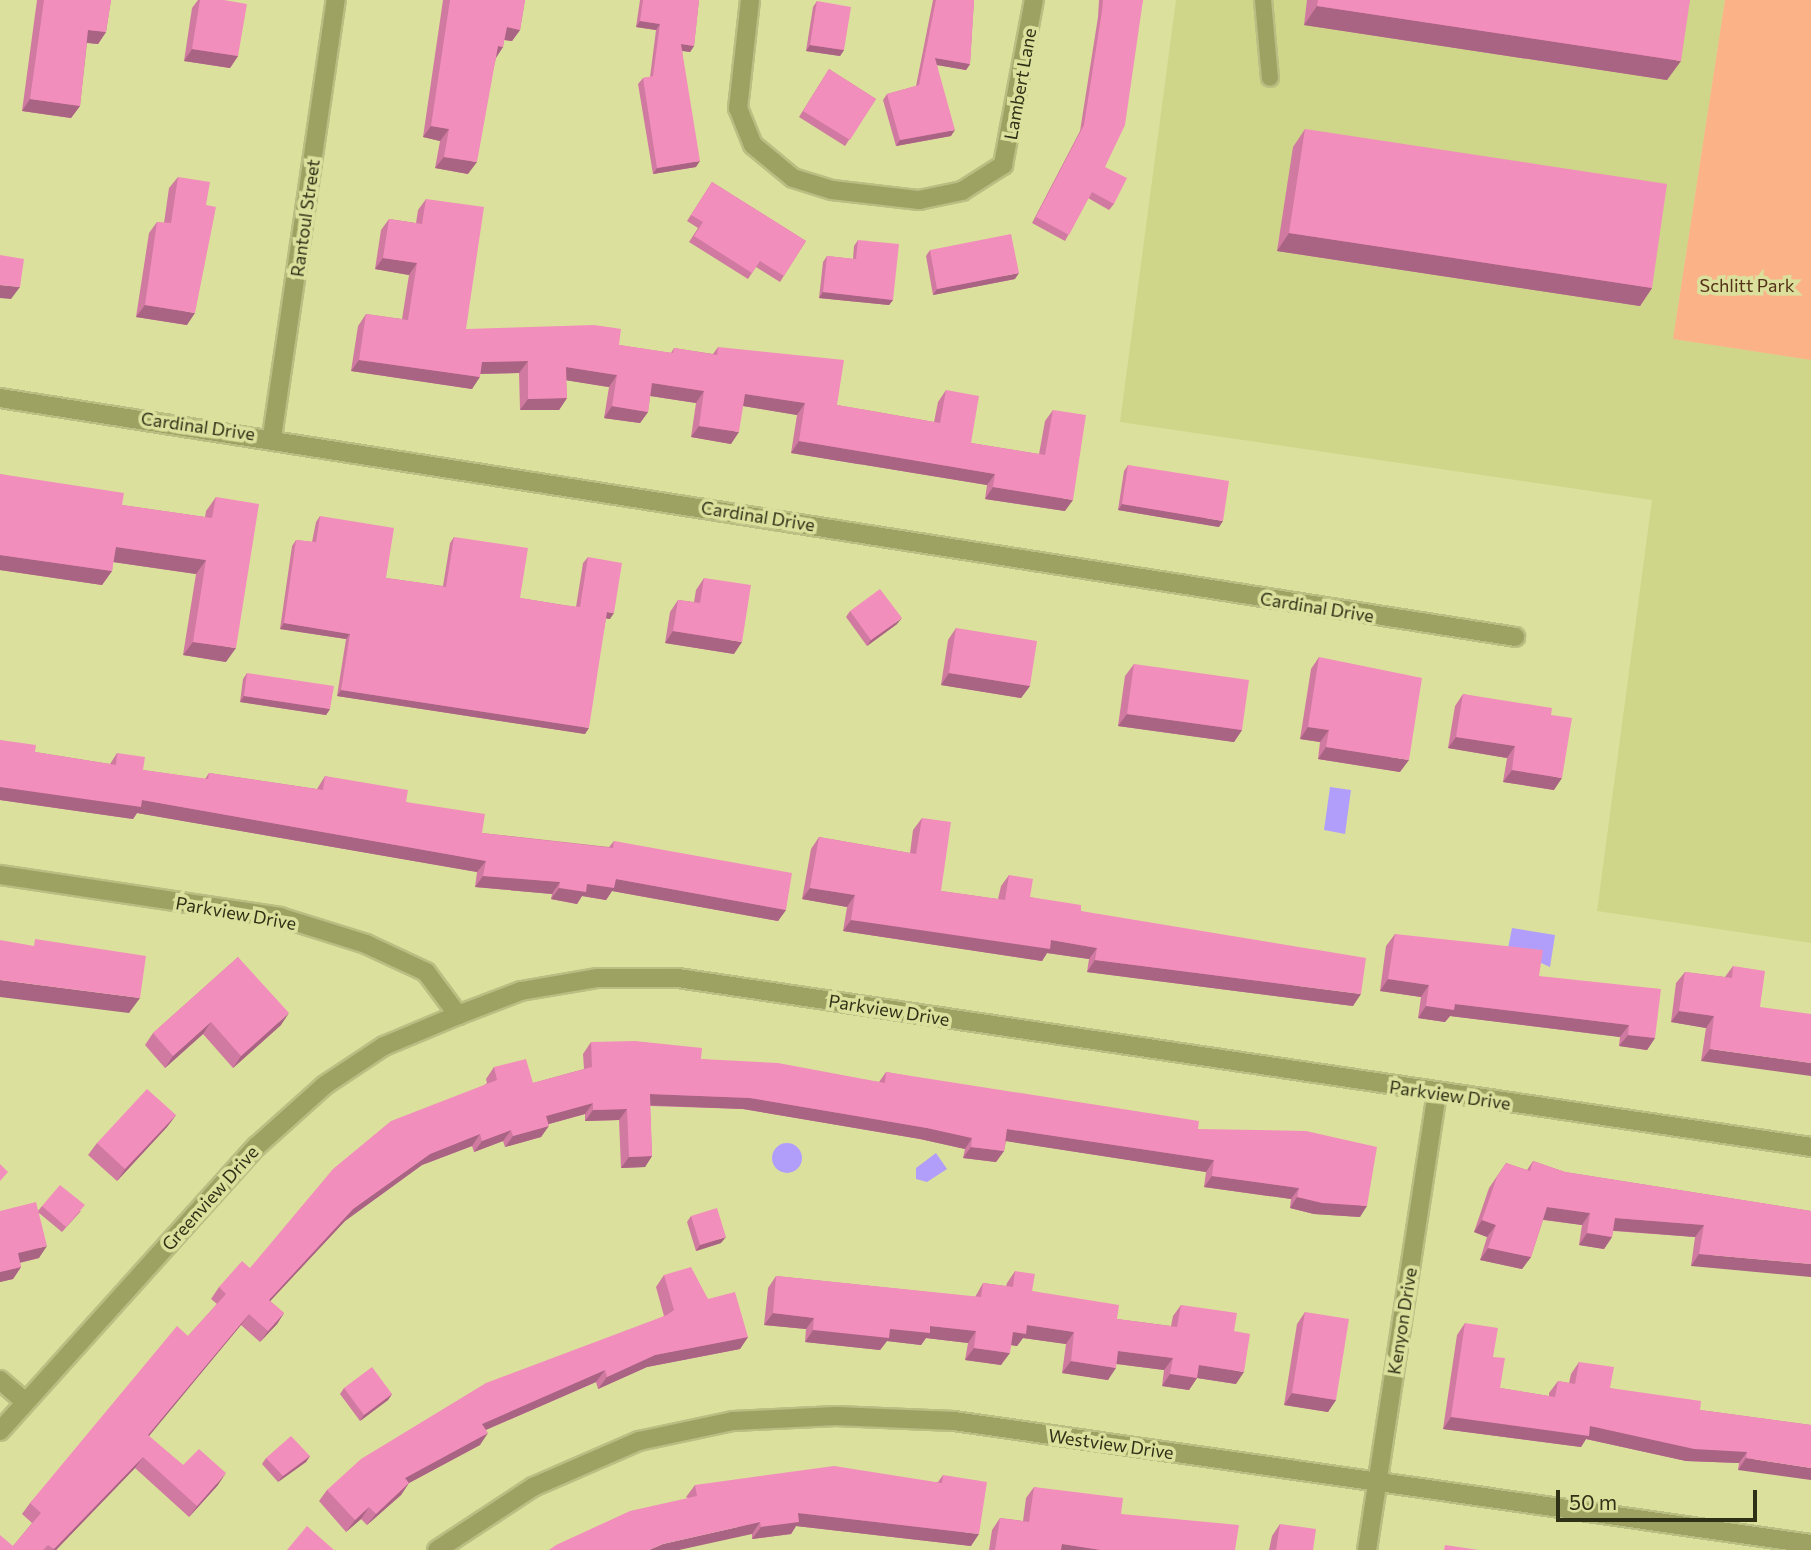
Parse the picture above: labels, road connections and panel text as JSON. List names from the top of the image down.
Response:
{
  "streets": {
    "street": [
      "Lambert Lane",
      "Rantoul Street",
      "Cardinal Drive",
      "Parkview Drive",
      "Greenview Drive",
      "Kenyon Drive",
      "Westview Drive"
    ]
  },
  "crossings": [
    ["Rantoul Street", "Cardinal Drive"],
    ["Parkview Drive", "Greenview Drive"],
    ["Parkview Drive", "Kenyon Drive"],
    ["Kenyon Drive", "Westview Drive"]
  ],
  "parks": ["Schlitt Park"],
  "scale_bar": "50 m"
}
